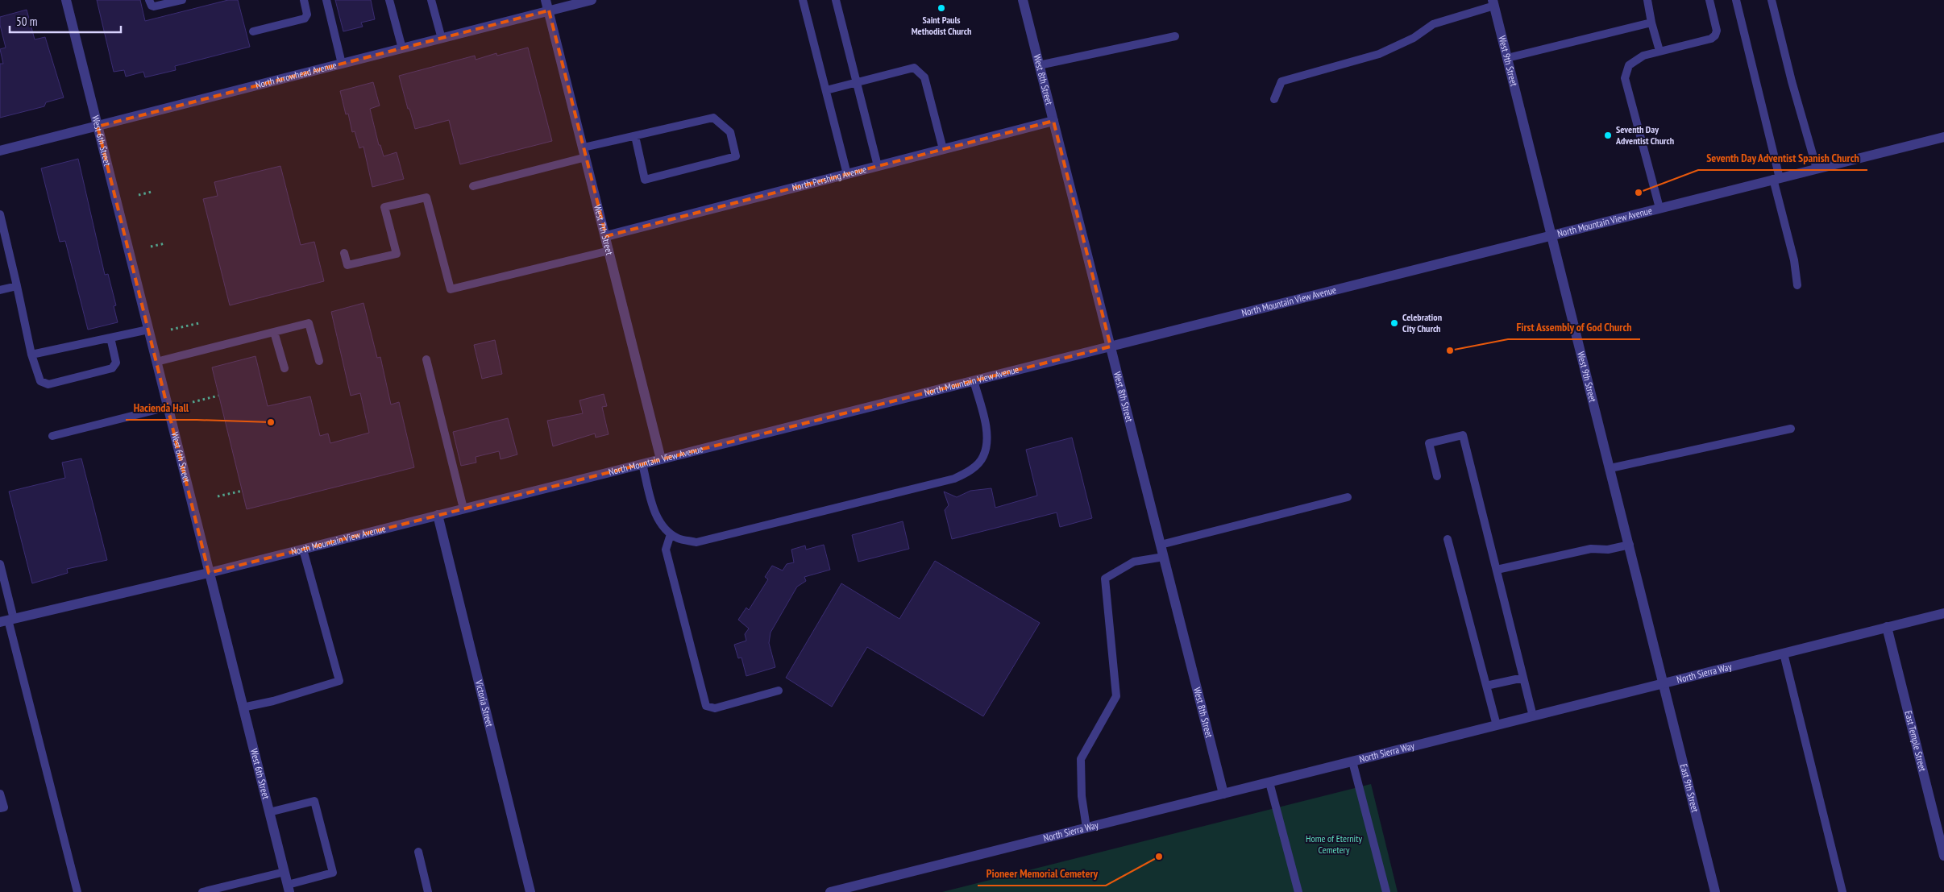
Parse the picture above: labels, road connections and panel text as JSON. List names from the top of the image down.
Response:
{
  "streets": {
    "street": [
      "West 9th Street",
      "North Arrowhead Avenue",
      "West 8th Street",
      "West 6th Street",
      "North Pershing Avenue",
      "North Mountain View Avenue",
      "West 7th Street",
      "North Sierra Way",
      "Victoria Street",
      "East Temple Street",
      "East 9th Street"
    ]
  },
  "crossings": [
    ["West 9th Street", "North Mountain View Avenue"],
    ["West 9th Street", "North Sierra Way"],
    ["West 9th Street", "East 9th Street"],
    ["North Arrowhead Avenue", "West 6th Street"],
    ["North Arrowhead Avenue", "West 7th Street"],
    ["West 8th Street", "North Pershing Avenue"],
    ["West 8th Street", "North Mountain View Avenue"],
    ["West 8th Street", "North Sierra Way"],
    ["West 6th Street", "North Mountain View Avenue"],
    ["North Pershing Avenue", "West 7th Street"],
    ["North Mountain View Avenue", "West 7th Street"],
    ["North Mountain View Avenue", "Victoria Street"],
    ["North Sierra Way", "East Temple Street"],
    ["North Sierra Way", "East 9th Street"]
  ],
  "parks": ["Home of Eternity Cemetery"],
  "places": [
    "Saint Pauls Methodist Church",
    "Seventh Day Adventist Church",
    "Seventh Day Adventist Spanish Church",
    "Celebration City Church",
    "First Assembly of God Church",
    "Hacienda Hall",
    "Pioneer Memorial Cemetery"
  ],
  "scale_bar": "50 m"
}
